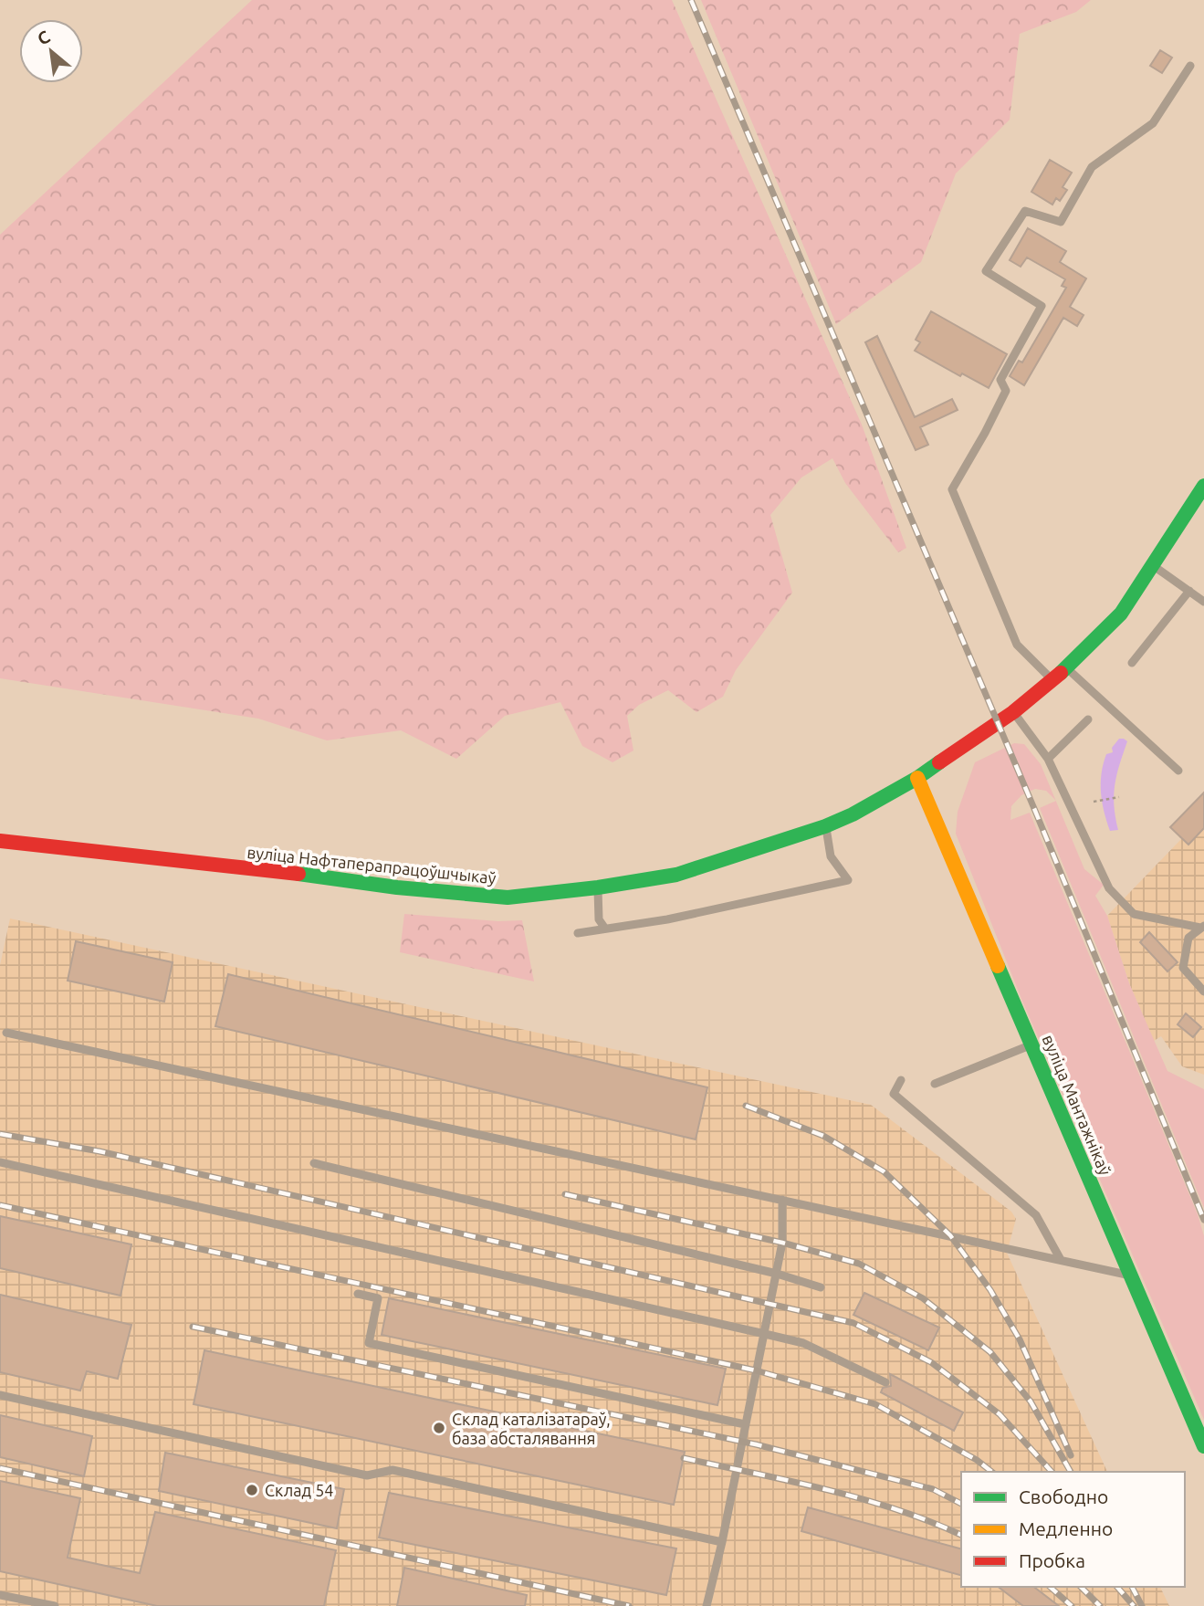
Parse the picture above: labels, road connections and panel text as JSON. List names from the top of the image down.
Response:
{
  "streets": {
    "main road": ["вуліца Нафтаперапрацоўшчыкаў", "вуліца Мантажнікаў"]
  },
  "crossings": [
    ["вуліца Нафтаперапрацоўшчыкаў", "вуліца Мантажнікаў"]
  ],
  "places": ["Склад каталізатараў, база абсталявання", "Склад 54"],
  "legend": ["Свободно", "Медленно", "Пробка"],
  "north": "top left"
}
